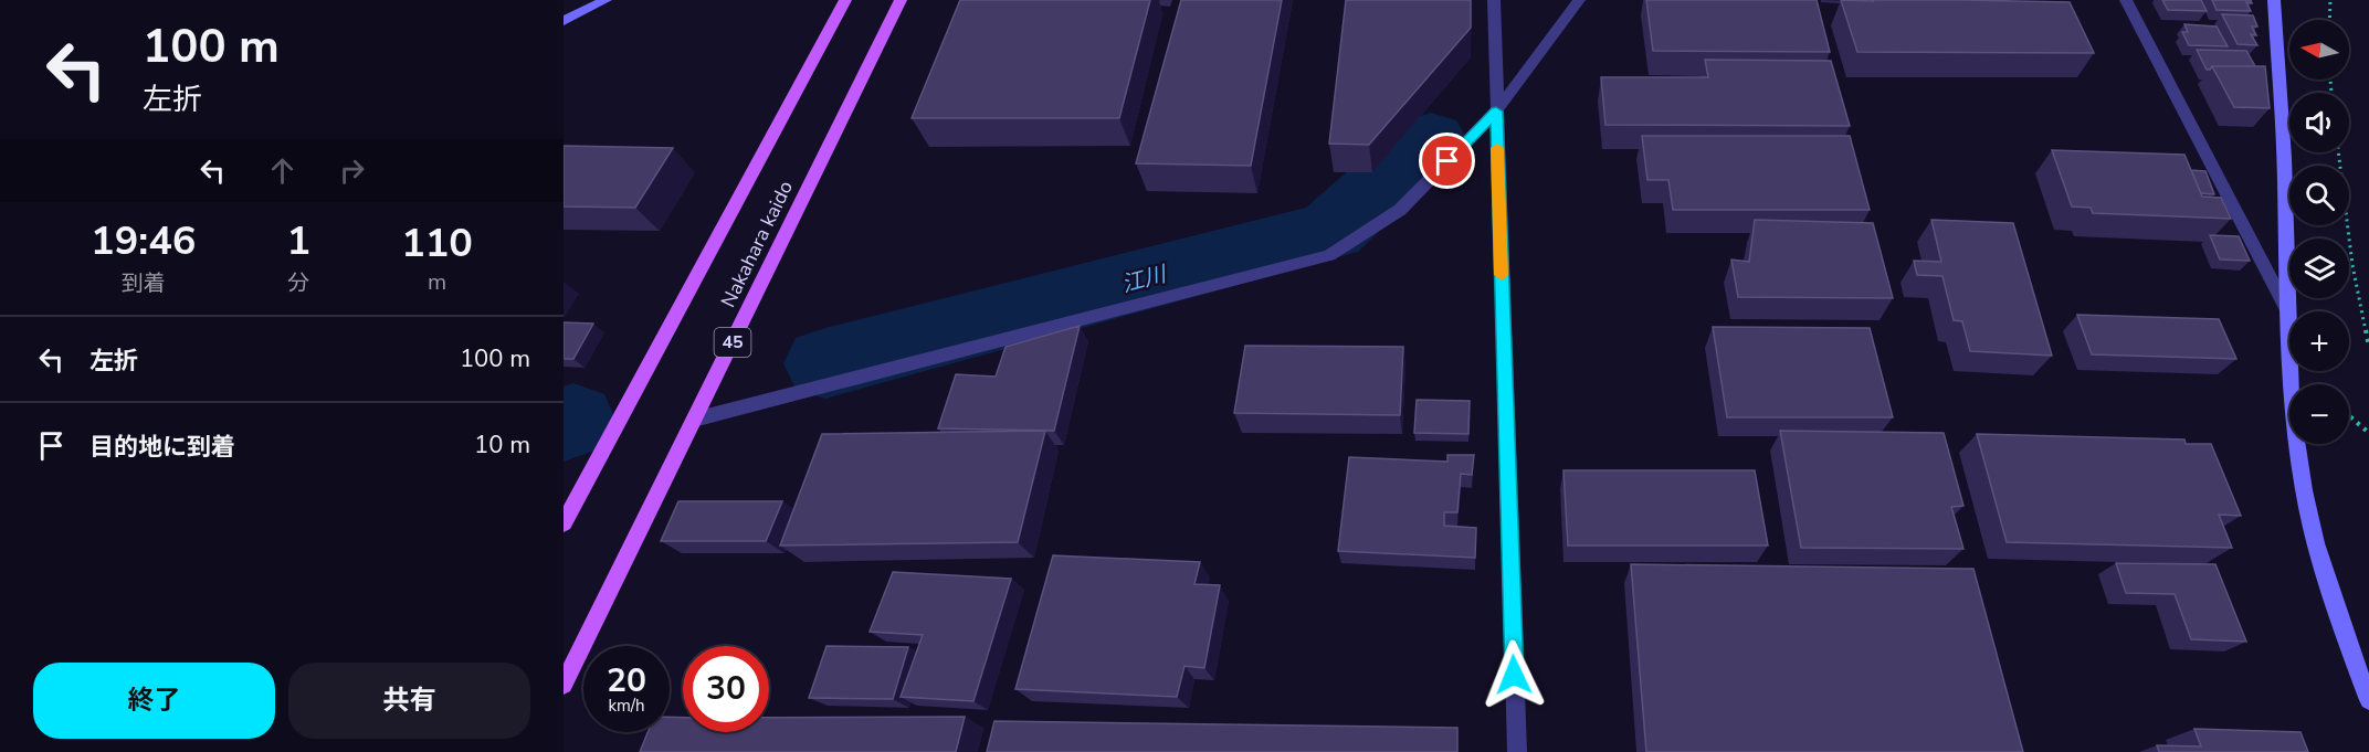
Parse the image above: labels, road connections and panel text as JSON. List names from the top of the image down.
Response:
{
  "streets": {
    "main road": ["Nakahara kaido", "45"]
  },
  "water": ["江川"],
  "north": "left",
  "page": {
    "turn": ["100 m", "左折"],
    "map_buttons": ["+", "−"],
    "eta": [
      "19:46",
      "到着",
      "1",
      "分",
      "110",
      "m"
    ],
    "list": [
      {
        "name": "左折",
        "value": "100 m"
      },
      {
        "name": "目的地に到着",
        "value": "10 m"
      }
    ],
    "speed": "20 km/h",
    "limit": "30",
    "buttons": ["終了", "共有"]
  }
}
